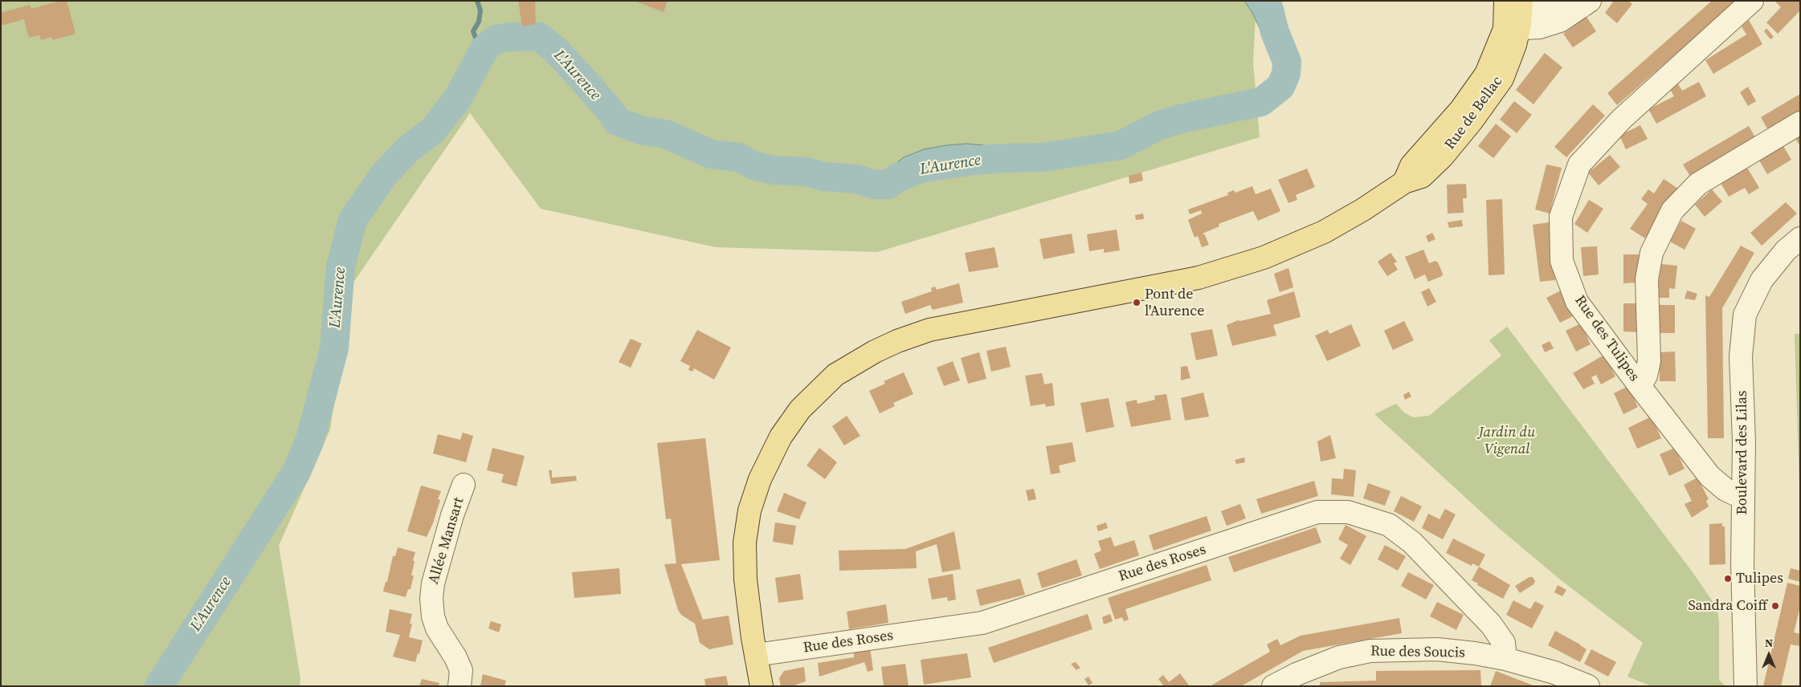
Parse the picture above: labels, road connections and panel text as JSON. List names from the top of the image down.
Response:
{
  "streets": {
    "main road": ["Rue de Bellac"],
    "street": [
      "Rue des Tulipes",
      "Boulevard des Lilas",
      "Allée Mansart",
      "Rue des Roses",
      "Rue des Soucis"
    ]
  },
  "crossings": [
    ["Rue de Bellac", "Rue des Roses"],
    ["Rue des Tulipes", "Boulevard des Lilas"],
    ["Rue des Roses", "Rue des Soucis"]
  ],
  "water": ["L'Aurence"],
  "parks": ["Jardin du Vigenal"],
  "places": ["Pont de l'Aurence", "Tulipes", "Sandra Coiff"],
  "north": "top"
}
